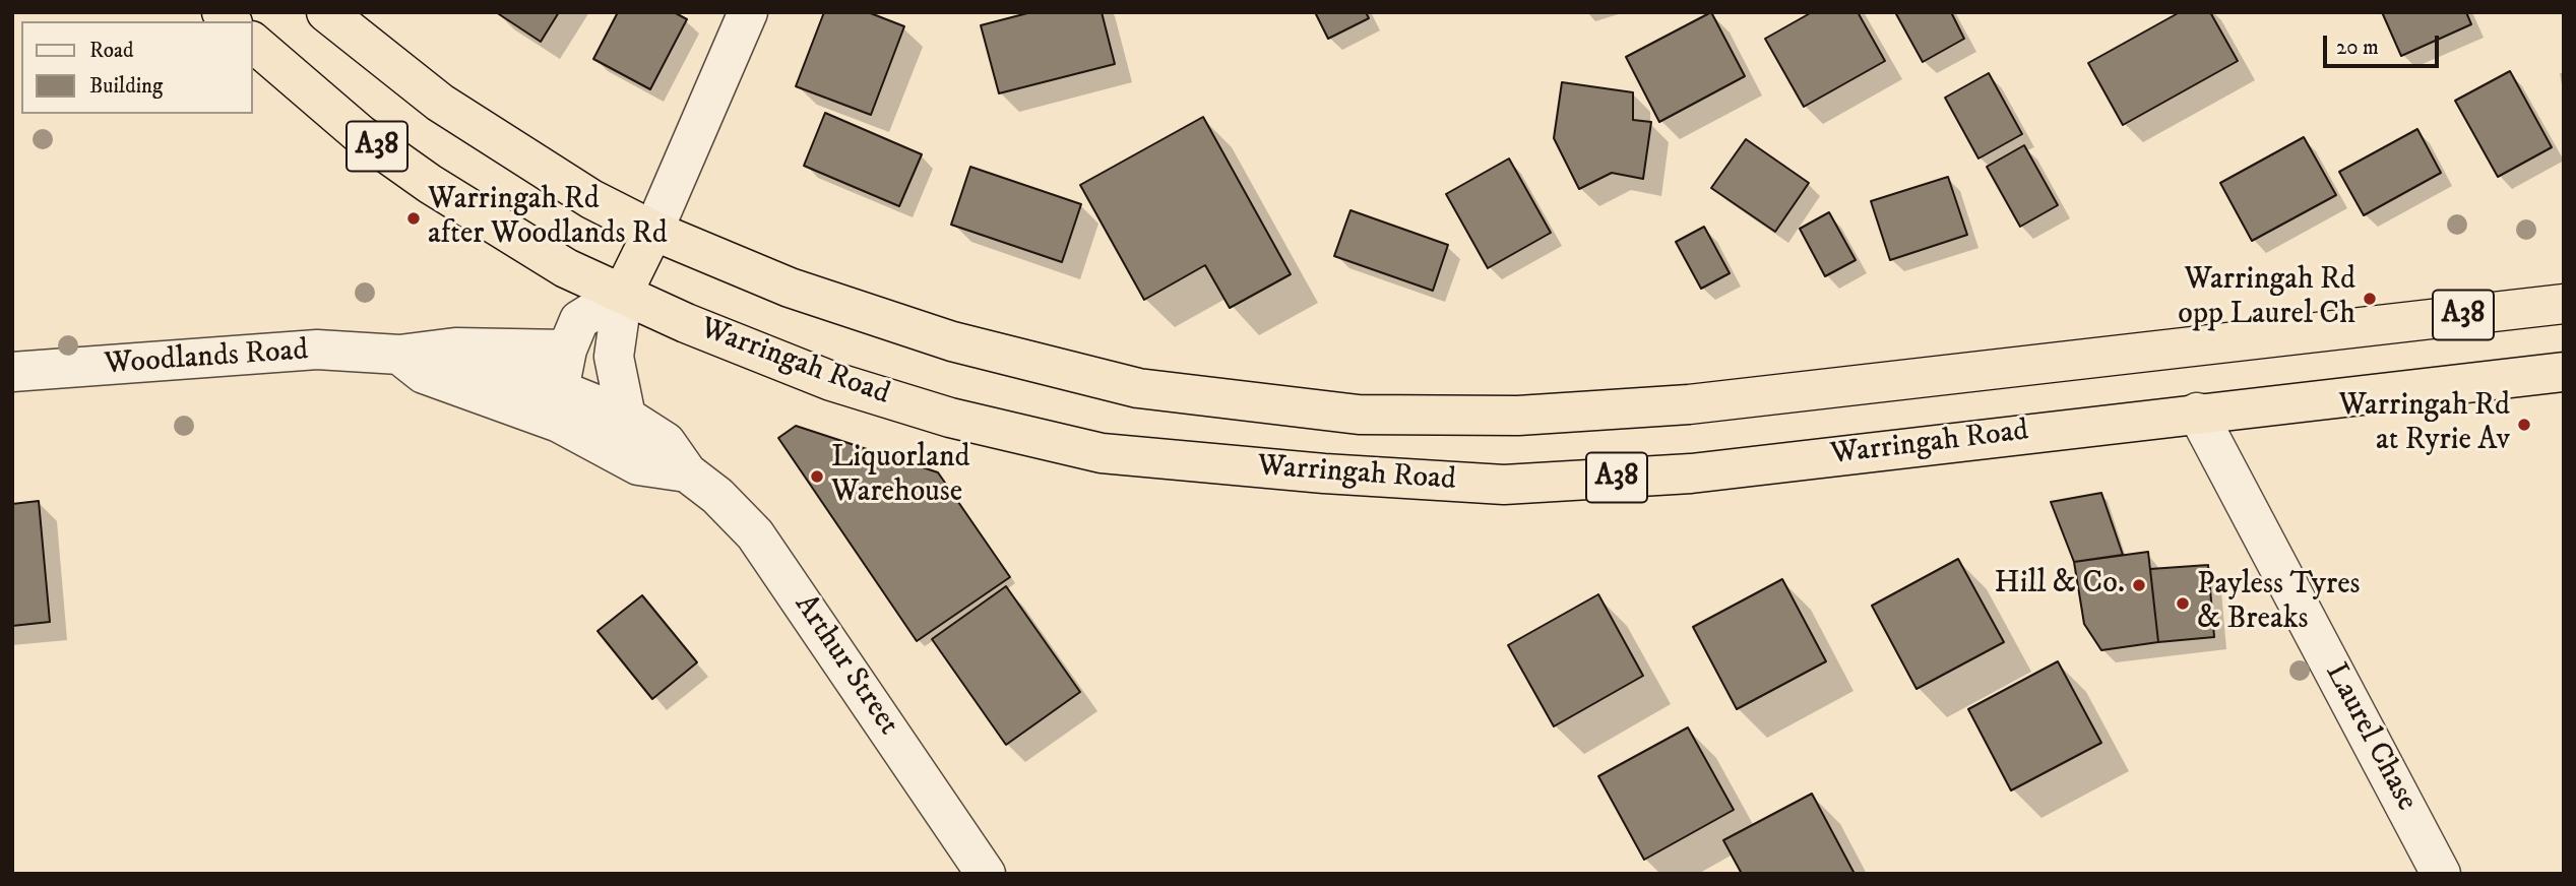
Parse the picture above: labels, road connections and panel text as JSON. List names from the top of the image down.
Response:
{
  "streets": {
    "highway": ["A38", "Warringah Road"],
    "street": ["Woodlands Road", "Arthur Street", "Laurel Chase"]
  },
  "crossings": [
    ["Woodlands Road", "Arthur Street"],
    ["Warringah Road", "Laurel Chase"]
  ],
  "places": [
    "Warringah Rd after Woodlands Rd",
    "Warringah Rd opp Laurel Ch",
    "Warringah Rd at Ryrie Av",
    "Liquorland Warehouse",
    "Hill & Co.",
    "Payless Tyres & Breaks"
  ],
  "legend": ["Road", "Building"],
  "scale_bar": "20 m"
}
